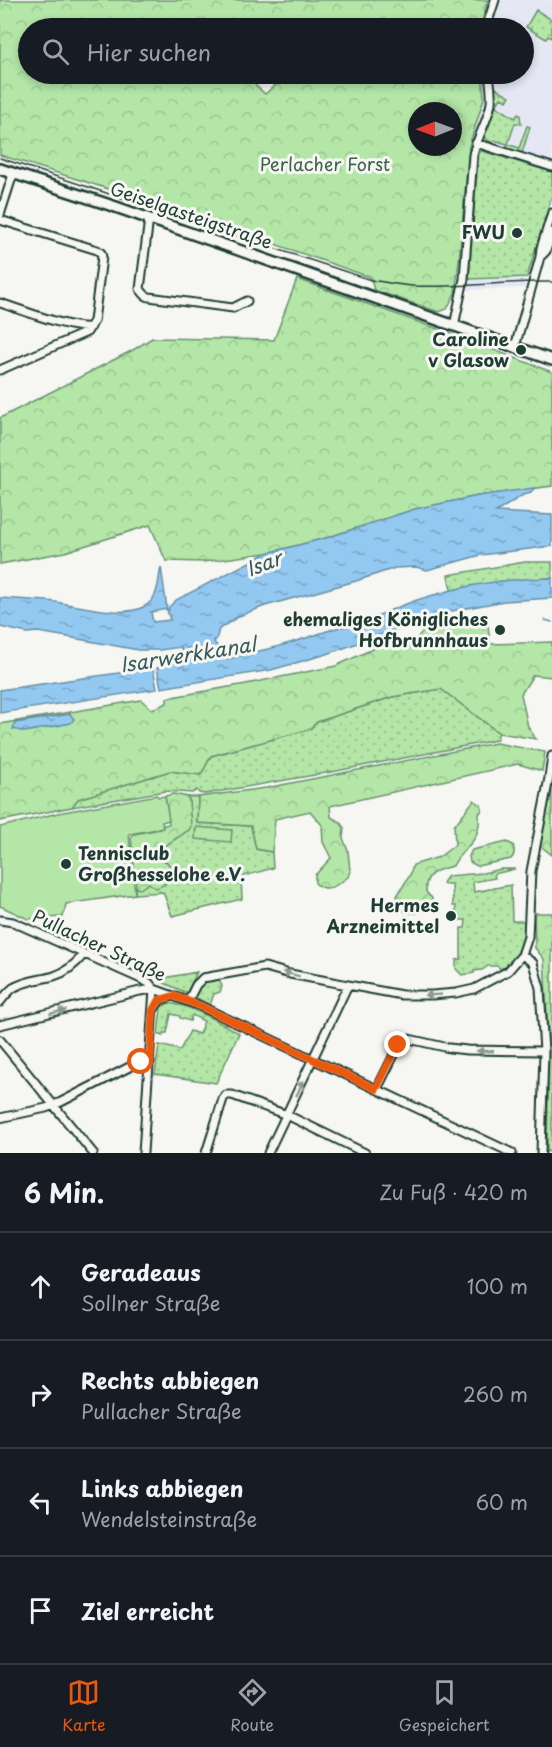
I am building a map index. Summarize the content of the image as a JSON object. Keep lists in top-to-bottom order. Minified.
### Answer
{"streets":{"main road":["Geiselgasteigstraße"],"street":["Pullacher Straße"]},"water":["Isar","Isarwerkkanal"],"parks":["Perlacher Forst"],"places":["FWU","Caroline v Glasow","ehemaliges Königliches Hofbrunnhaus","Tennisclub Großhesselohe e.V.","Hermes Arzneimittel"],"north":"left","page":{"search":"Hier suchen","heading":["6 Min.","Zu Fuß · 420 m"],"list":[["Geradeaus","Sollner Straße","100 m"],["Rechts abbiegen","Pullacher Straße","260 m"],["Links abbiegen","Wendelsteinstraße","60 m"],"Ziel erreicht"],"nav":["Karte","Route","Gespeichert"]}}
